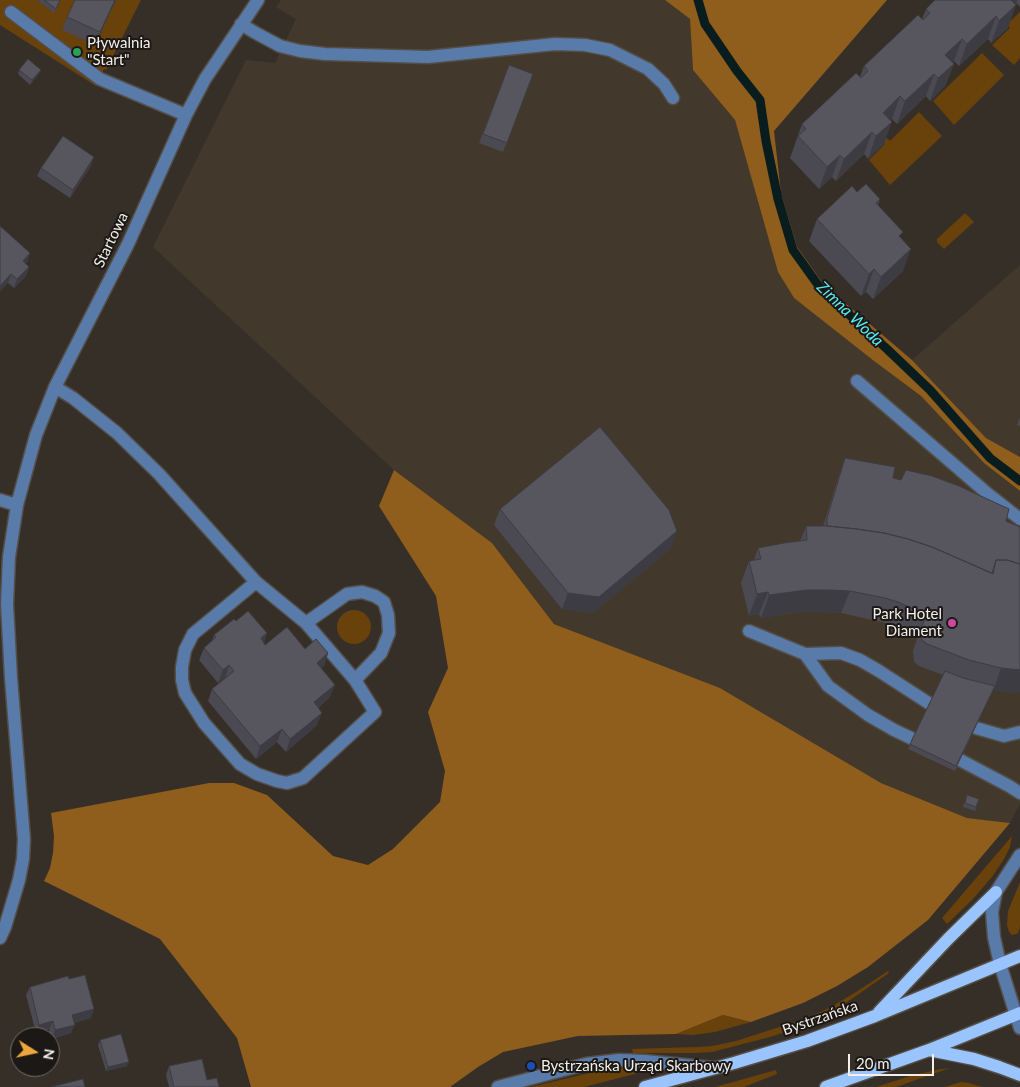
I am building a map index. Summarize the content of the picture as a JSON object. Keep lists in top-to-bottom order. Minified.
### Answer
{"streets":{"main road":["Bystrzańska"],"street":["Startowa"]},"water":["Zimna Woda"],"places":["Pływalnia \"Start\"","Park Hotel Diament","Bystrzańska Urząd Skarbowy"],"scale_bar":"20 m","north":"right"}
